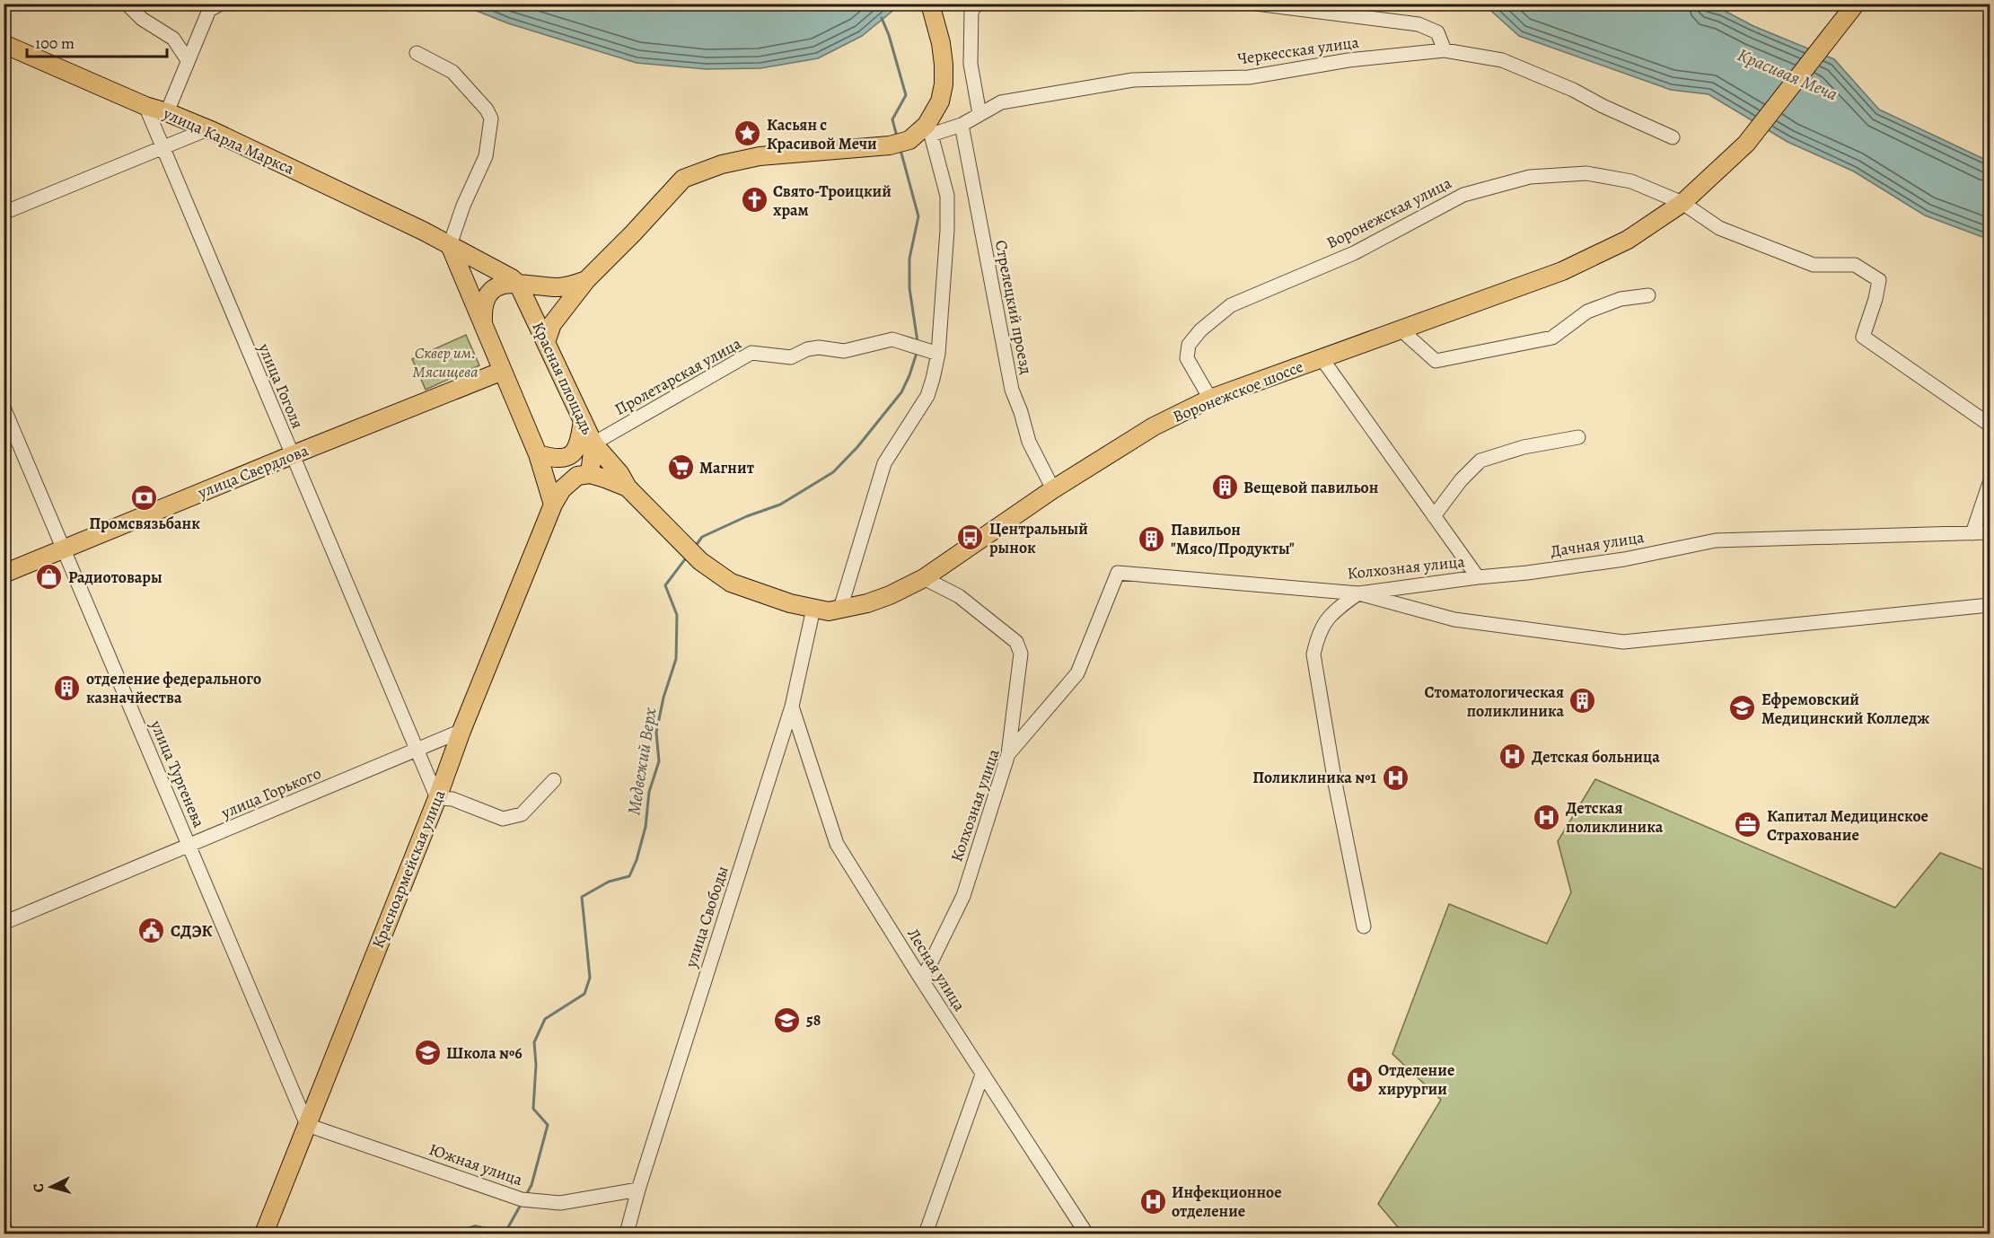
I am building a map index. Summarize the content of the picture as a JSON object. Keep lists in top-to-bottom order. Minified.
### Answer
{"streets":{"main road":["улица Карла Маркса","Красная площадь","Воронежское шоссе","улица Свердлова","Красноармейская улица"],"street":["Черкесская улица","Воронежская улица","Стрелецкий проезд","Пролетарская улица","улица Гоголя","Дачная улица","Колхозная улица","улица Тургенева","улица Горького","улица Свободы","Лесная улица","Южная улица"]},"crossings":[["Черкесская улица","Стрелецкий проезд"],["улица Карла Маркса","Красная площадь"],["улица Карла Маркса","улица Гоголя"],["Воронежская улица","Воронежское шоссе"],["Стрелецкий проезд","Воронежское шоссе"],["Пролетарская улица","Красная площадь"],["улица Гоголя","улица Свердлова"],["улица Гоголя","улица Горького"],["улица Гоголя","Красноармейская улица"],["Воронежское шоссе","улица Свободы"],["улица Свердлова","улица Тургенева"],["Дачная улица","Колхозная улица"],["Колхозная улица","Лесная улица"],["улица Тургенева","улица Горького"],["улица Тургенева","Красноармейская улица"],["улица Тургенева","Южная улица"],["улица Горького","Красноармейская улица"],["Красноармейская улица","Южная улица"],["улица Свободы","Лесная улица"],["улица Свободы","Южная улица"]],"water":["Красивая Меча","Медвежий Верх"],"parks":["Сквер им. Мясищева"],"places":{"place":["Касьян с Красивой Мечи"],"church":["Свято-Троицкий храм"],"supermarket":["Магнит"],"building":["Вещевой павильон","Павильон \"Мясо/Продукты\"","отделение федерального казначйества","Стоматологическая поликлиника"],"bank":["Промсвязьбанк"],"bus stop":["Центральный рынок"],"shop":["Радиотовары"],"school or university":["Ефремовский Медицинский Колледж","58","Школа №6"],"hospital":["Детская больница","Поликлиника №1","Детская поликлиника","Отделение хирургии","Инфекционное отделение"],"office":["Капитал Медицинское Страхование"],"public building":["СДЭК"]},"scale_bar":"100 m","north":"left"}
